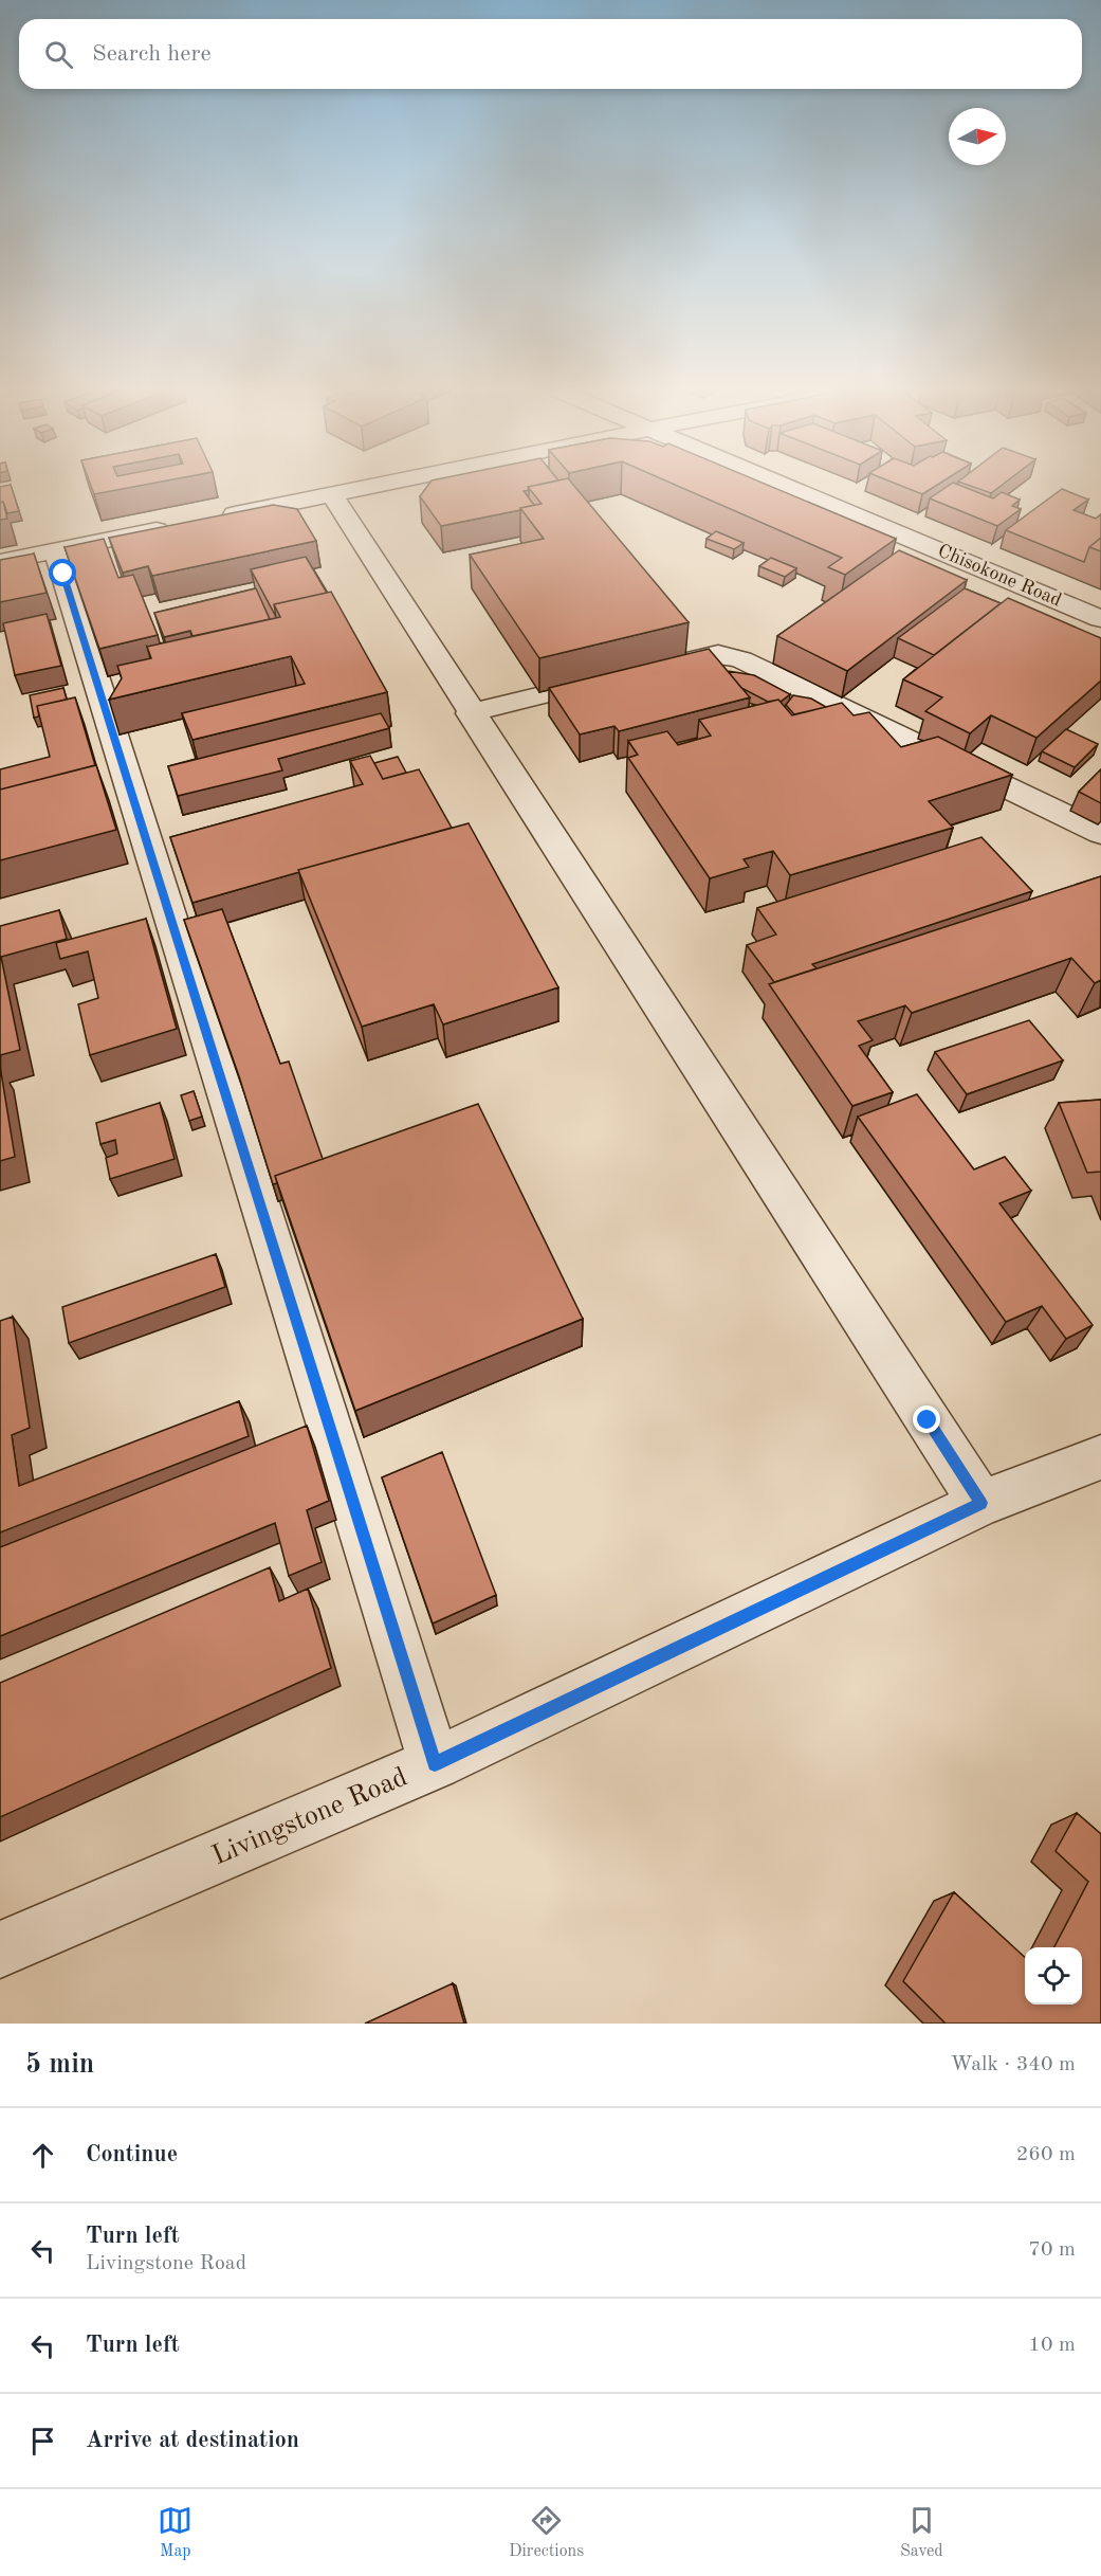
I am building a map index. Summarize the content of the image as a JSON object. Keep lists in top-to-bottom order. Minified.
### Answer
{"streets":{"street":["Chisokone Road","Livingstone Road"]},"north":"right","page":{"search":"Search here","heading":["5 min","Walk · 340 m"],"list":[["Continue","260 m"],["Turn left","Livingstone Road","70 m"],["Turn left","10 m"],"Arrive at destination"],"nav":["Map","Directions","Saved"]}}
